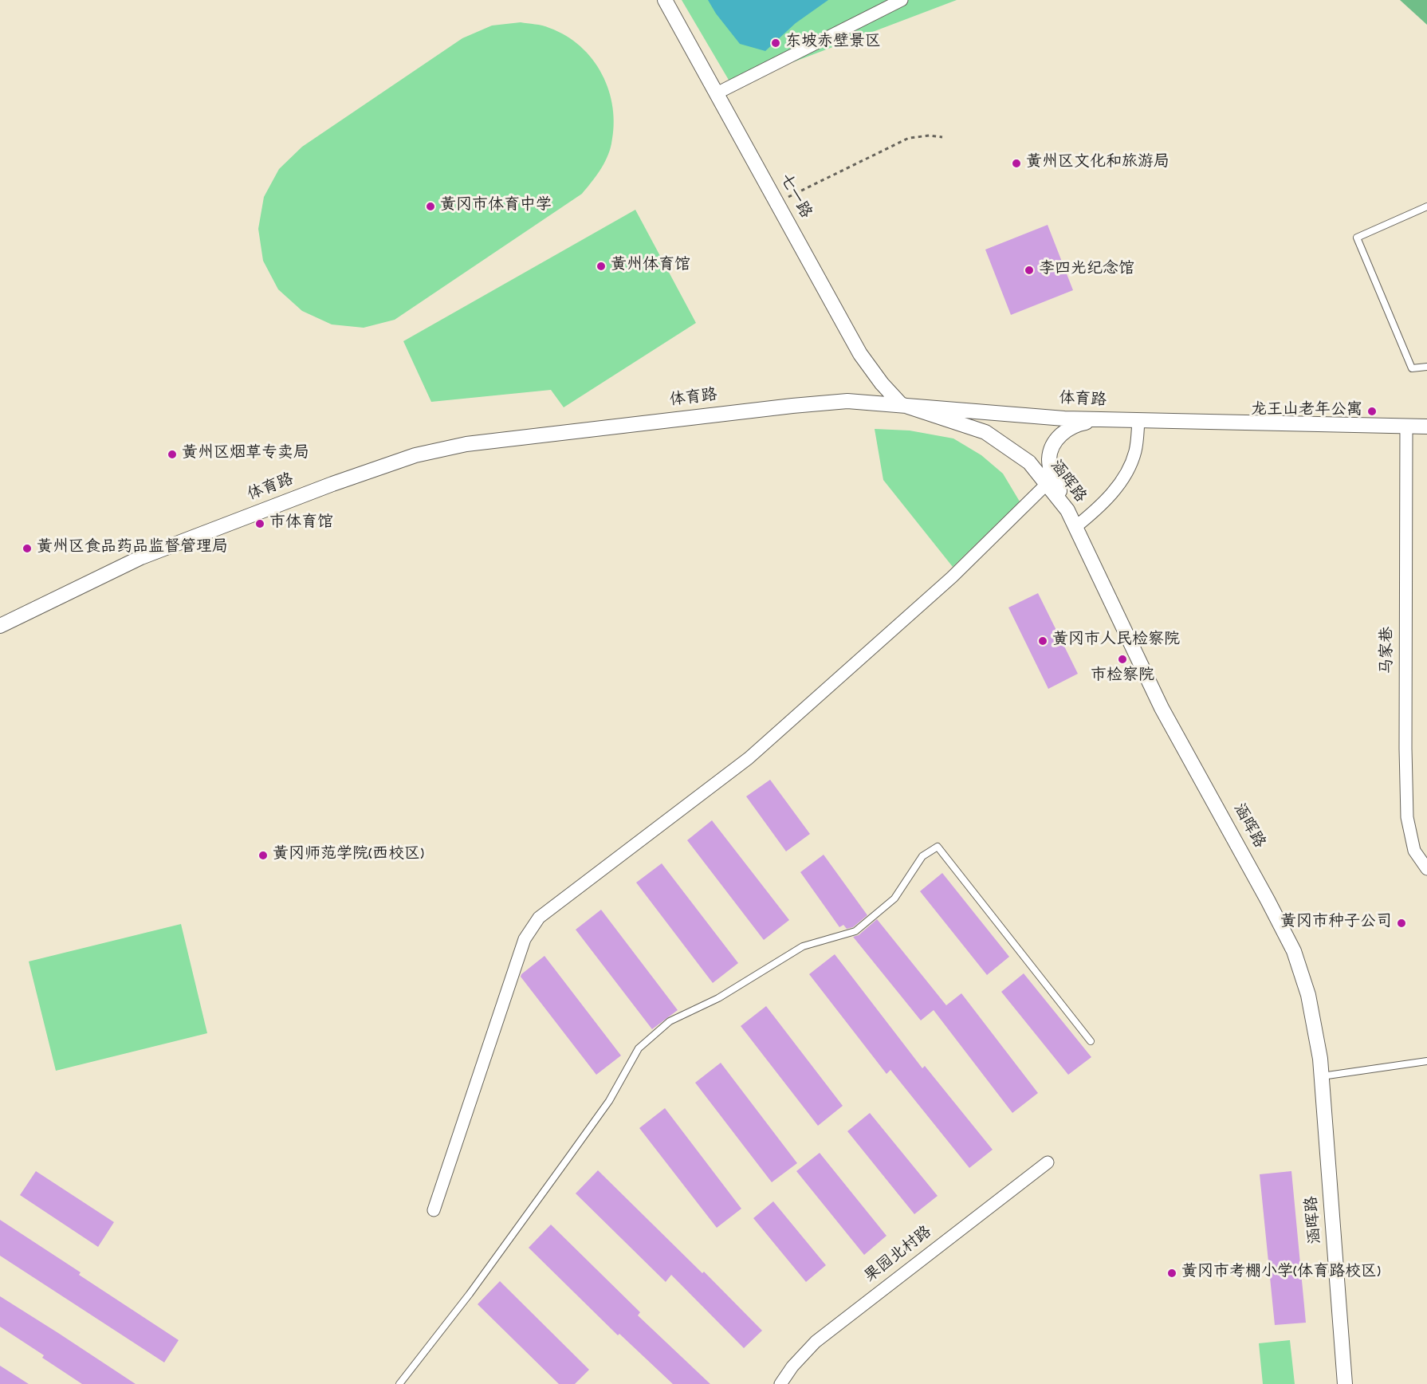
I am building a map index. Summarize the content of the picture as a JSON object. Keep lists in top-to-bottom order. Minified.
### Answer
{"streets":{"street":["七一路","体育路","涵晖路","马家巷","果园北村路"]},"crossings":[["七一路","体育路"],["七一路","涵晖路"],["体育路","涵晖路"],["体育路","马家巷"]],"places":["东坡赤壁景区","黄州区文化和旅游局","黄冈市体育中学","黄州体育馆","李四光纪念馆","龙王山老年公寓","黄州区烟草专卖局","市体育馆","黄州区食品药品监督管理局","黄冈市人民检察院","市检察院","黄冈师范学院(西校区)","黄冈市种子公司","黄冈市考棚小学(体育路校区)"]}
